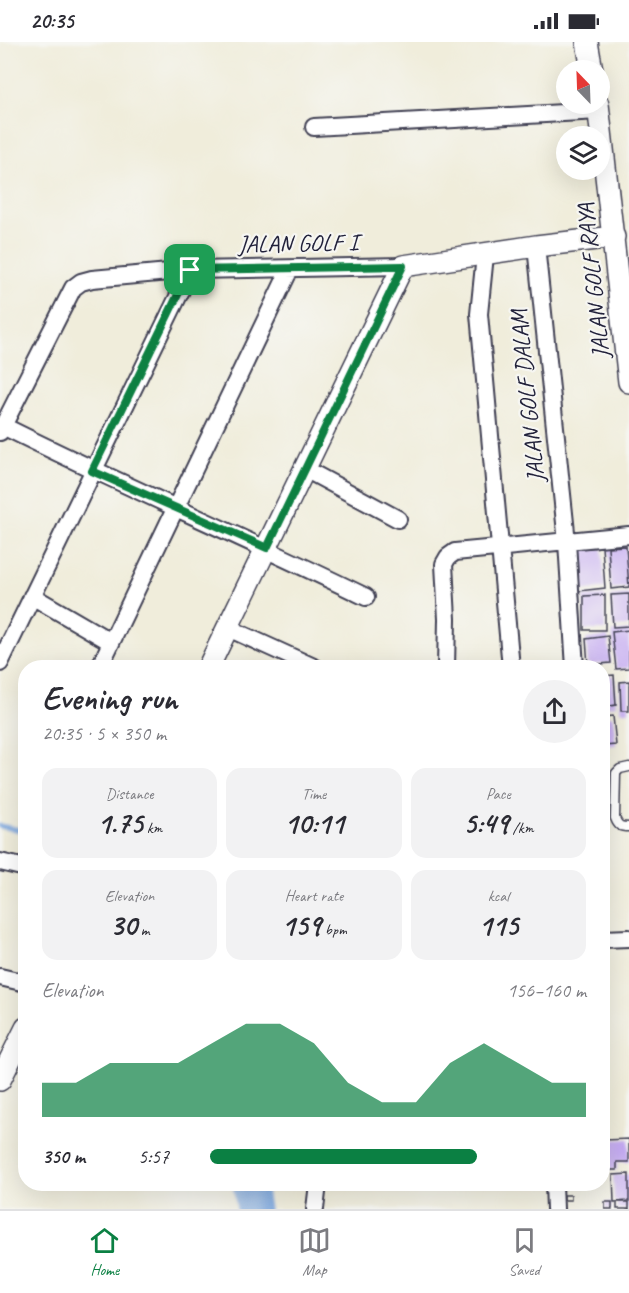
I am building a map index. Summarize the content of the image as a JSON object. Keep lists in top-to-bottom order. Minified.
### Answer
{"streets":{"street":["JALAN GOLF I","JALAN GOLF RAYA","JALAN GOLF DALAM"]},"crossings":[["JALAN GOLF I","JALAN GOLF RAYA"],["JALAN GOLF I","JALAN GOLF DALAM"]],"north":"top left","page":{"status":"20:35","heading":["Evening run","20:35 · 5 × 350 m"],"stats":[["Distance","1.75 km"],["Time","10:11"],["Pace","5:49 /km"],["Elevation","30 m"],["Heart rate","159 bpm"],["kcal","115"]],"chart":["Elevation","156–160 m"],"list":[{"name":"350 m","note":"5:57"}],"tabs":["Home","Map","Saved"]}}
